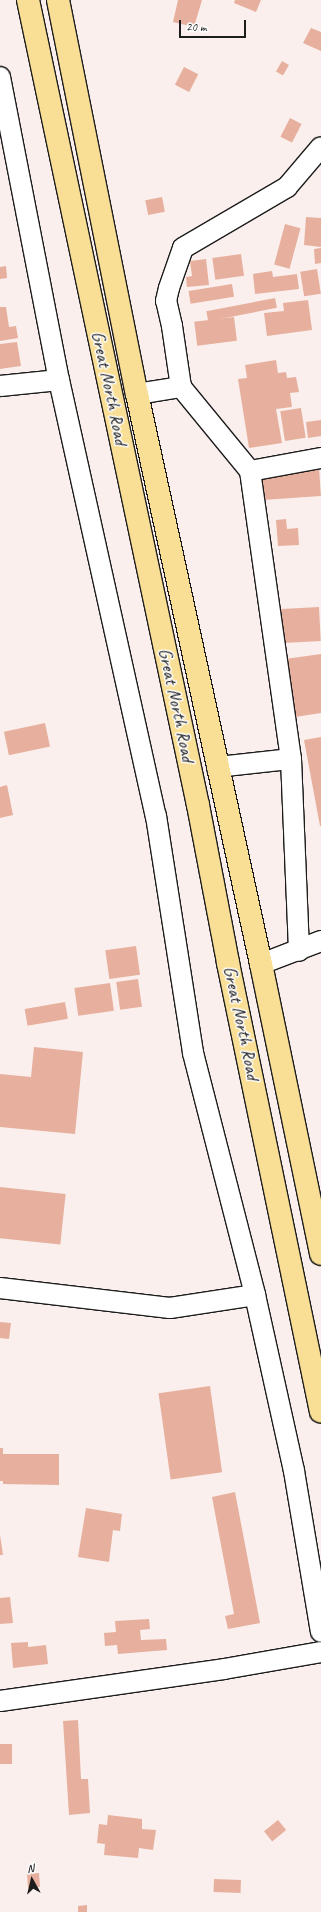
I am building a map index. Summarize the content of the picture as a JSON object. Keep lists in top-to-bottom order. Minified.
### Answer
{"streets":{"main road":["Great North Road"]},"scale_bar":"20 m","north":"top"}
